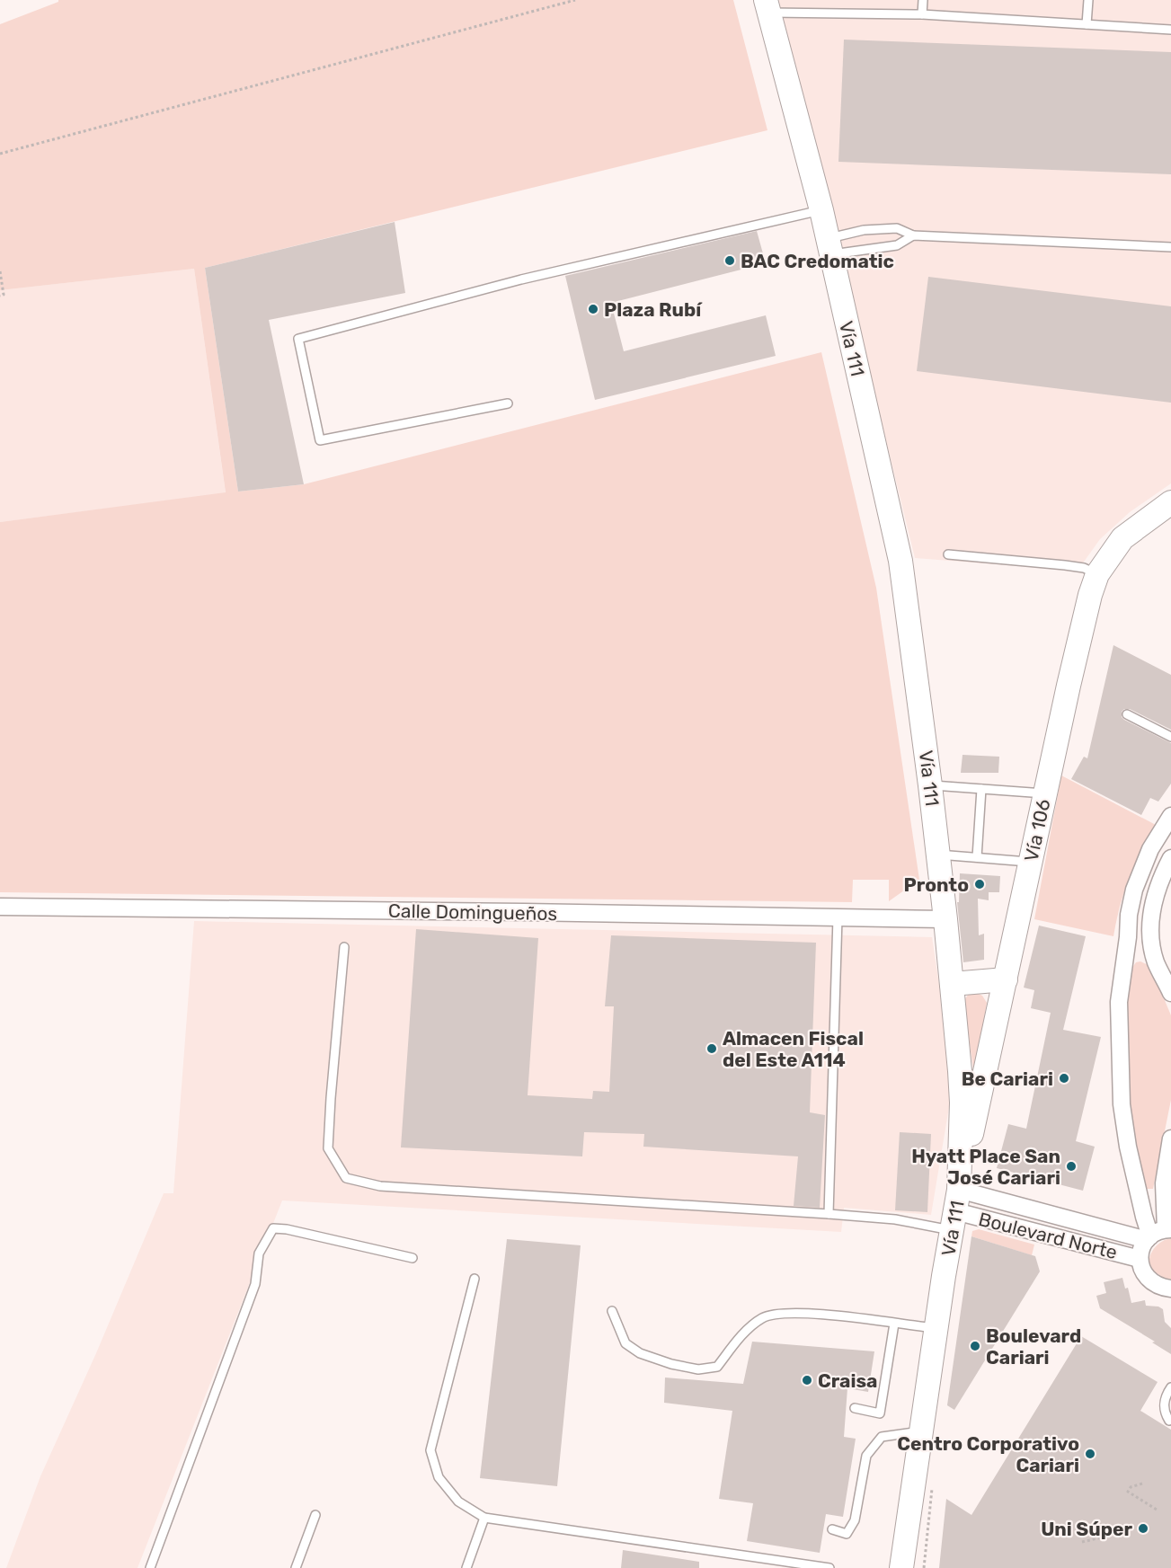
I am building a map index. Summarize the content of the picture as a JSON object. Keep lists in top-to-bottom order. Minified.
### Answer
{"streets":{"main road":["Vía 111","Vía 106"],"street":["Calle Domingueños","Boulevard Norte"]},"crossings":[["Vía 111","Vía 106"],["Vía 111","Calle Domingueños"],["Vía 111","Boulevard Norte"],["Vía 106","Boulevard Norte"]],"places":["BAC Credomatic","Plaza Rubí","Pronto","Almacen Fiscal del Este A114","Be Cariari","Hyatt Place San José Cariari","Boulevard Cariari","Craisa","Centro Corporativo Cariari","Uni Súper"]}
